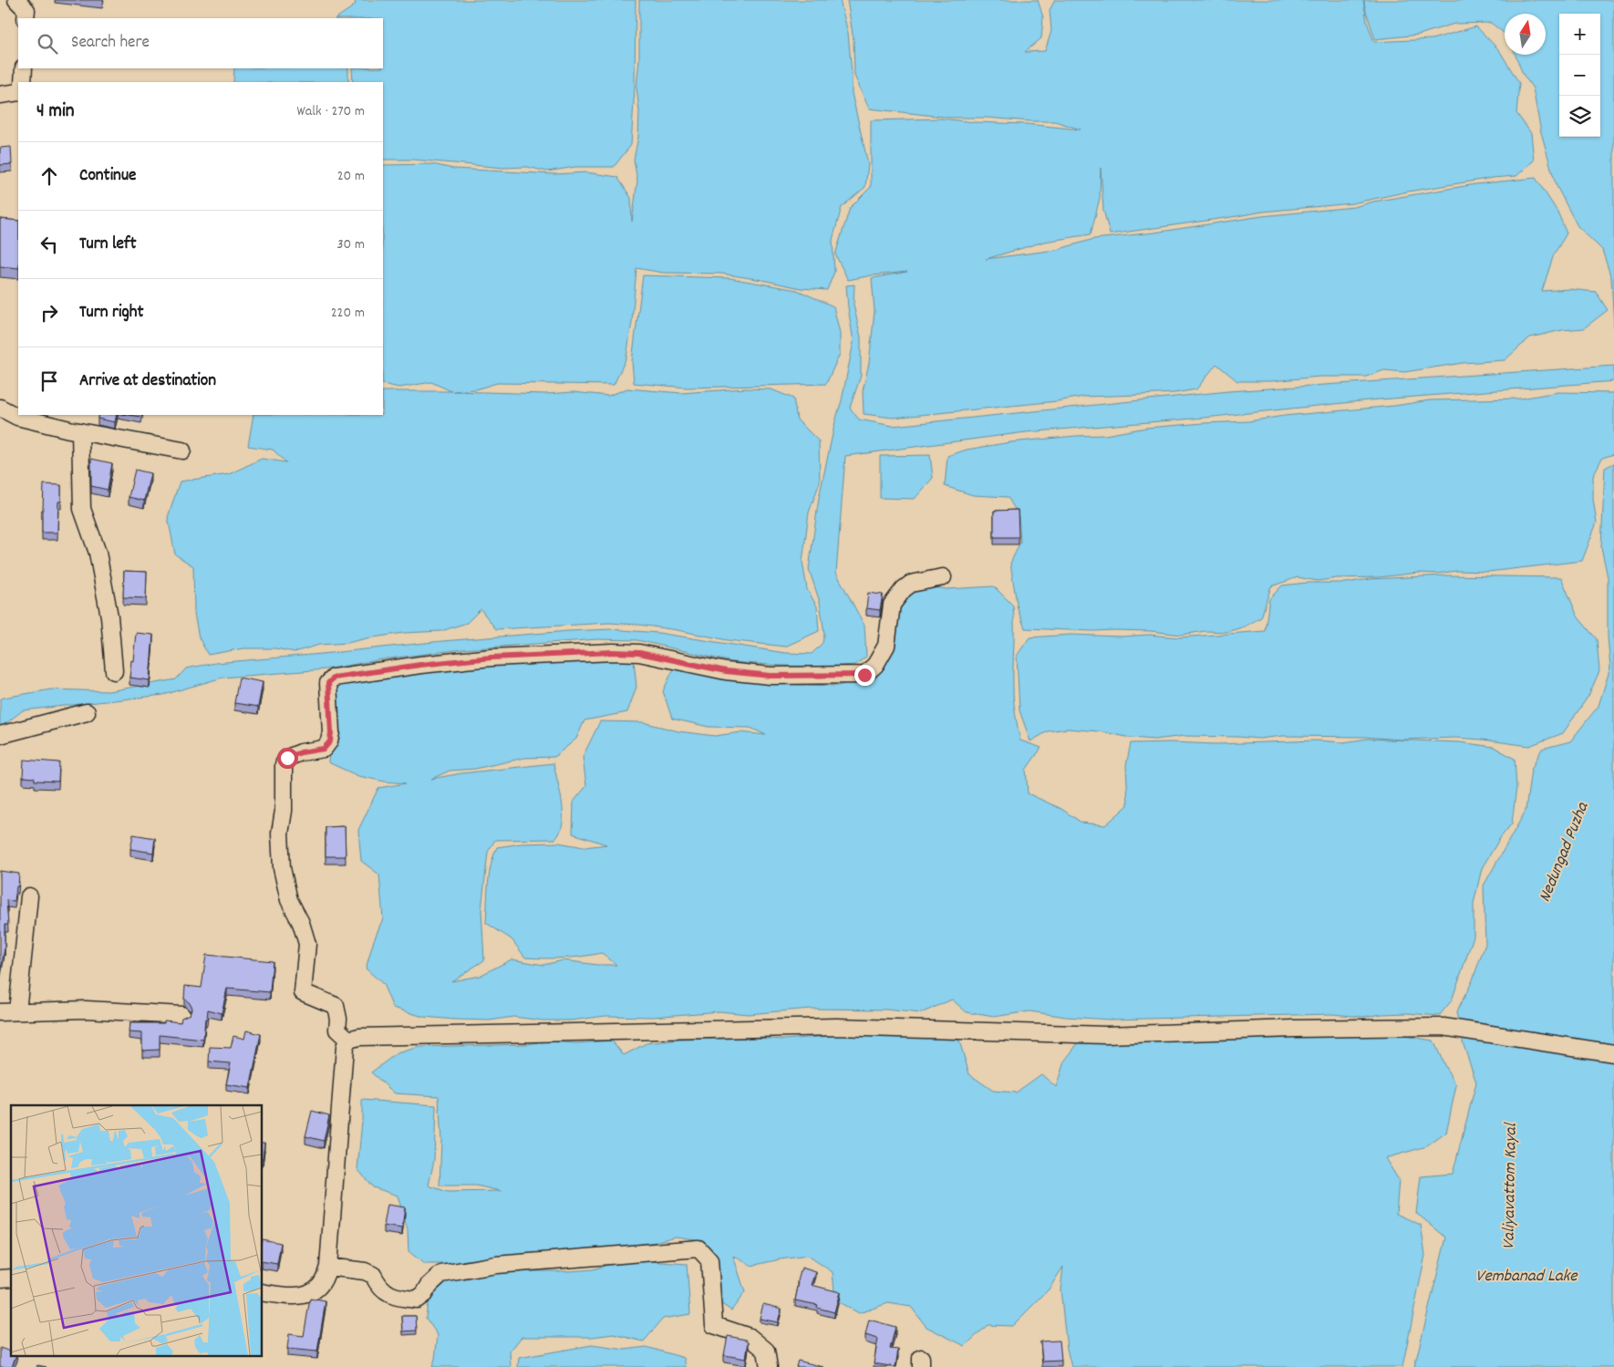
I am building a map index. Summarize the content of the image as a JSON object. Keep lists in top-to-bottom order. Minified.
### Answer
{"water":["Nedungad Puzha","Valiyavattom Kayal","Vembanad Lake"],"north":"top","page":{"map_buttons":["+","−"],"search":"Search here","heading":["4 min","Walk · 270 m"],"list":[["Continue","20 m"],["Turn left","30 m"],["Turn right","220 m"],"Arrive at destination"]}}
